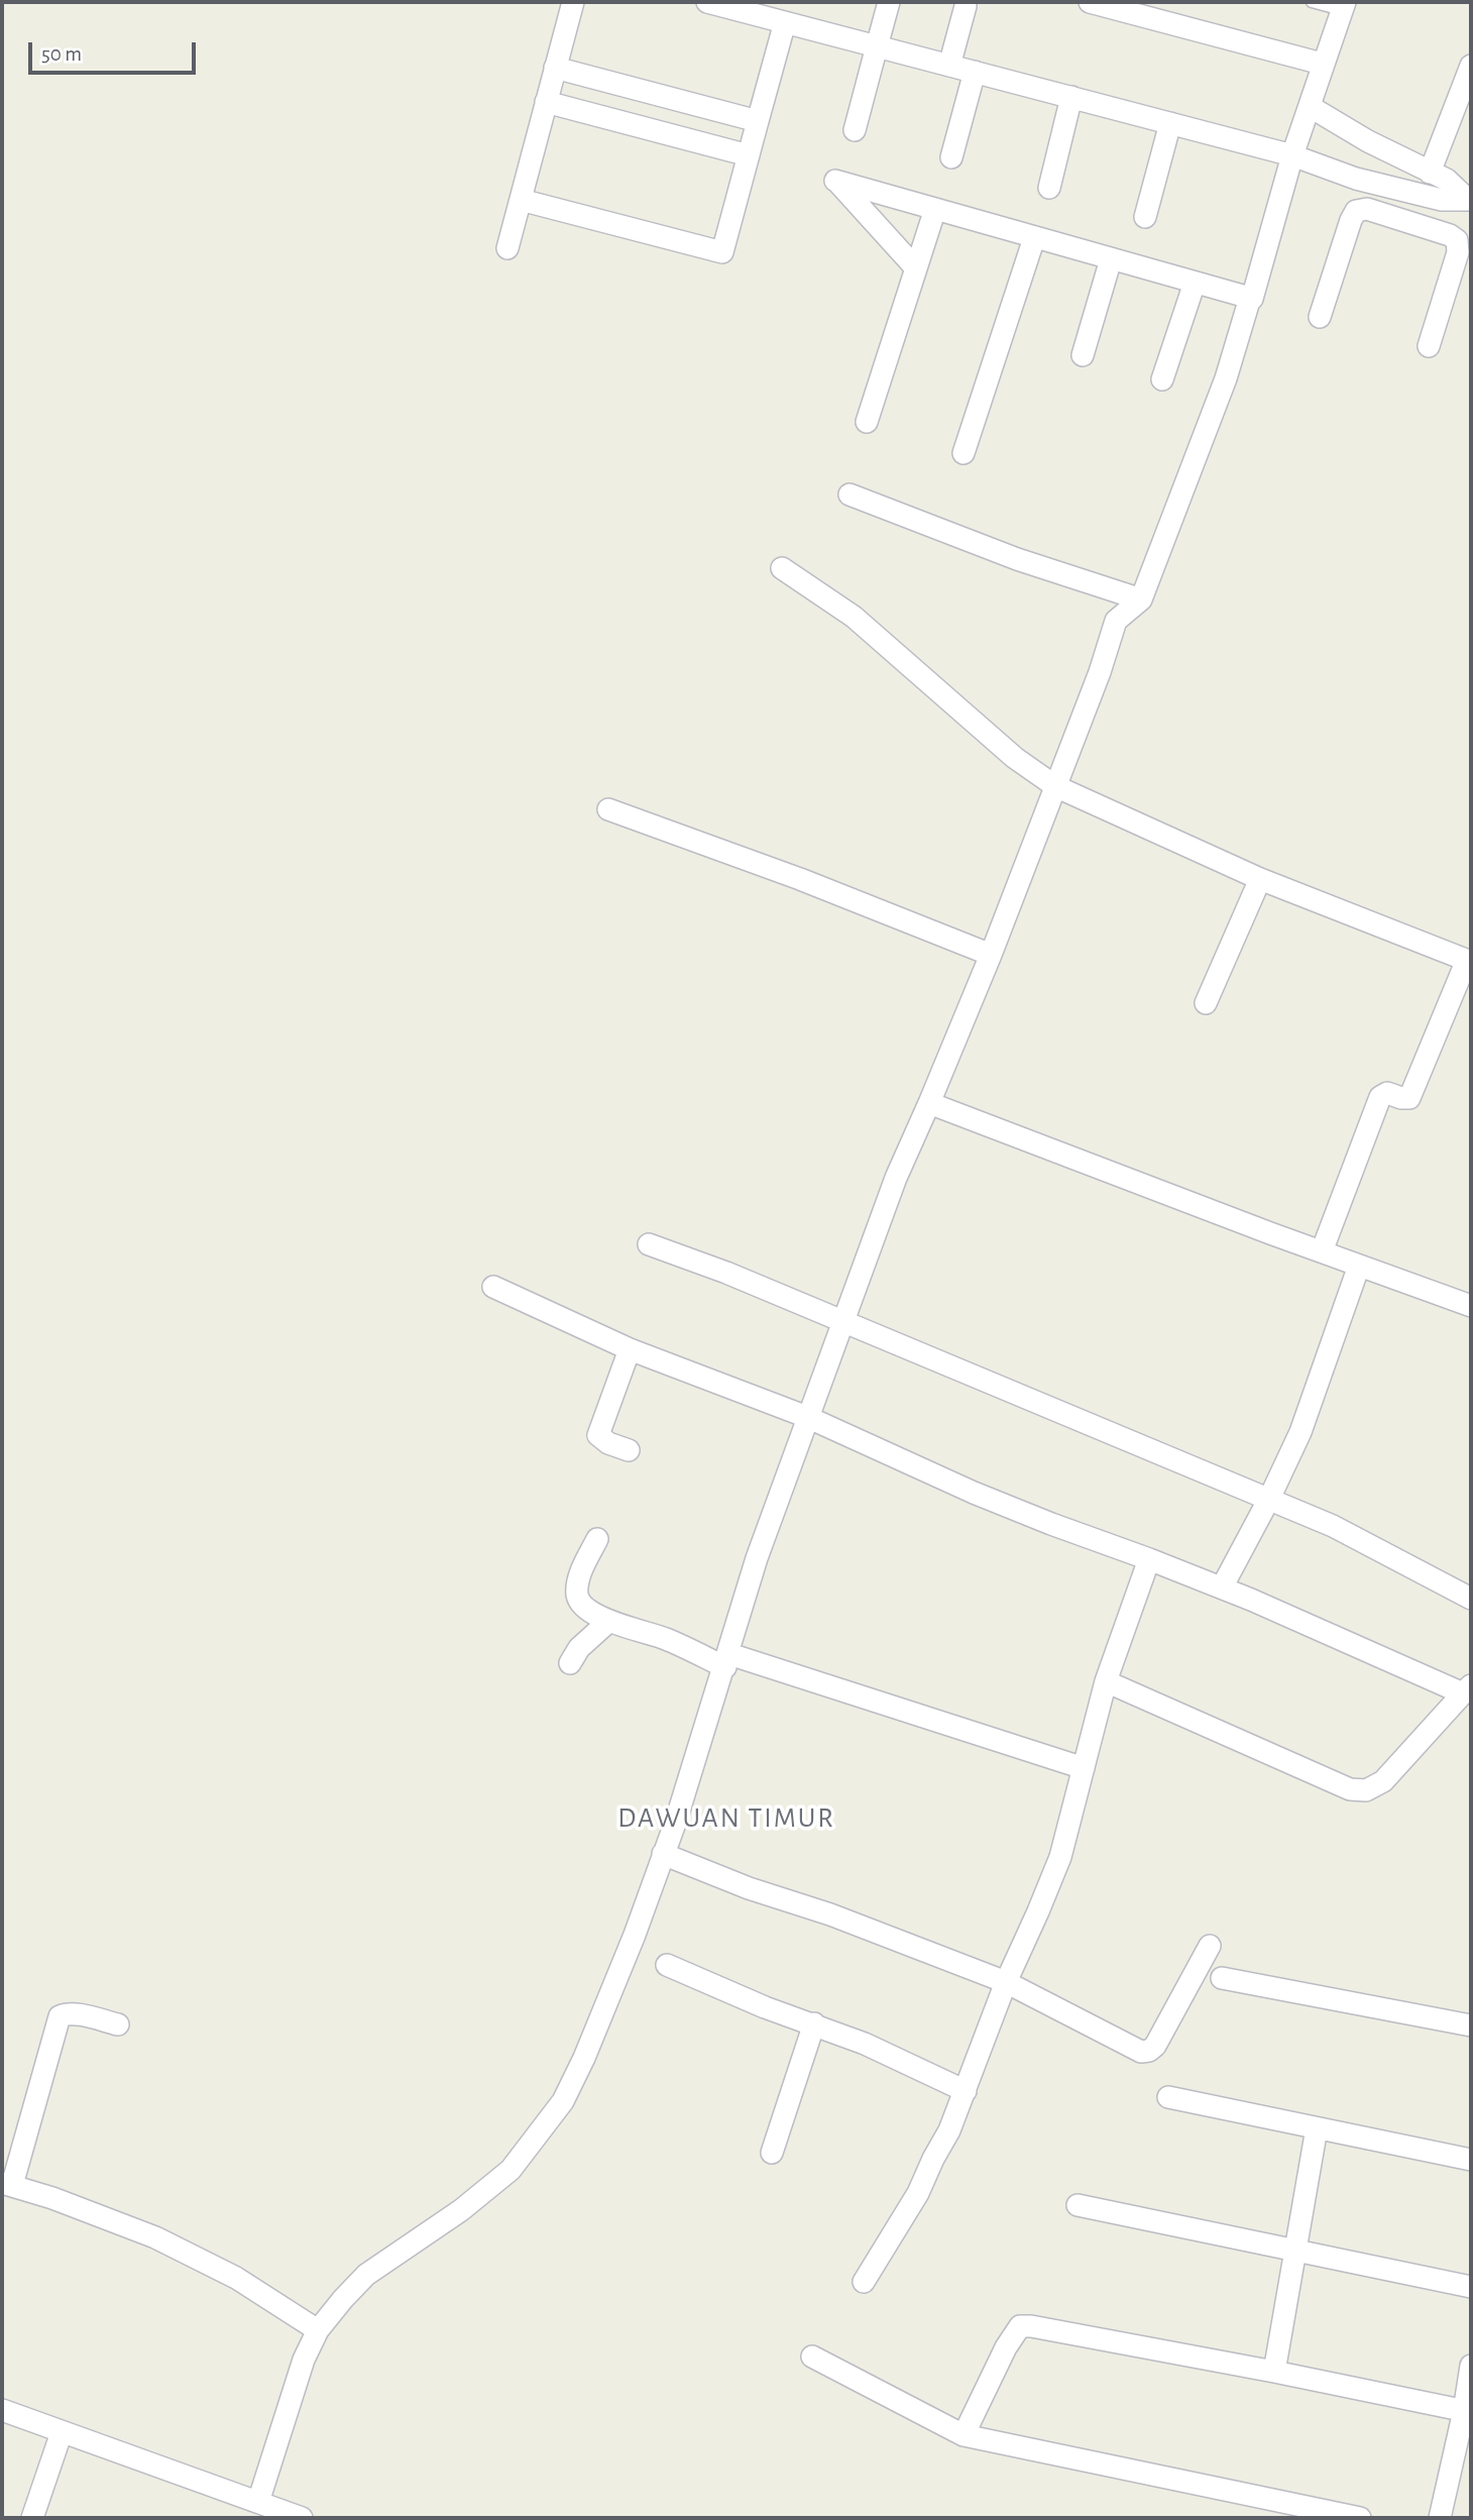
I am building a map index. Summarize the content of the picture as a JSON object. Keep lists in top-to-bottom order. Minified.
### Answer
{"districts":["DAWUAN TIMUR"],"scale_bar":"50 m"}
